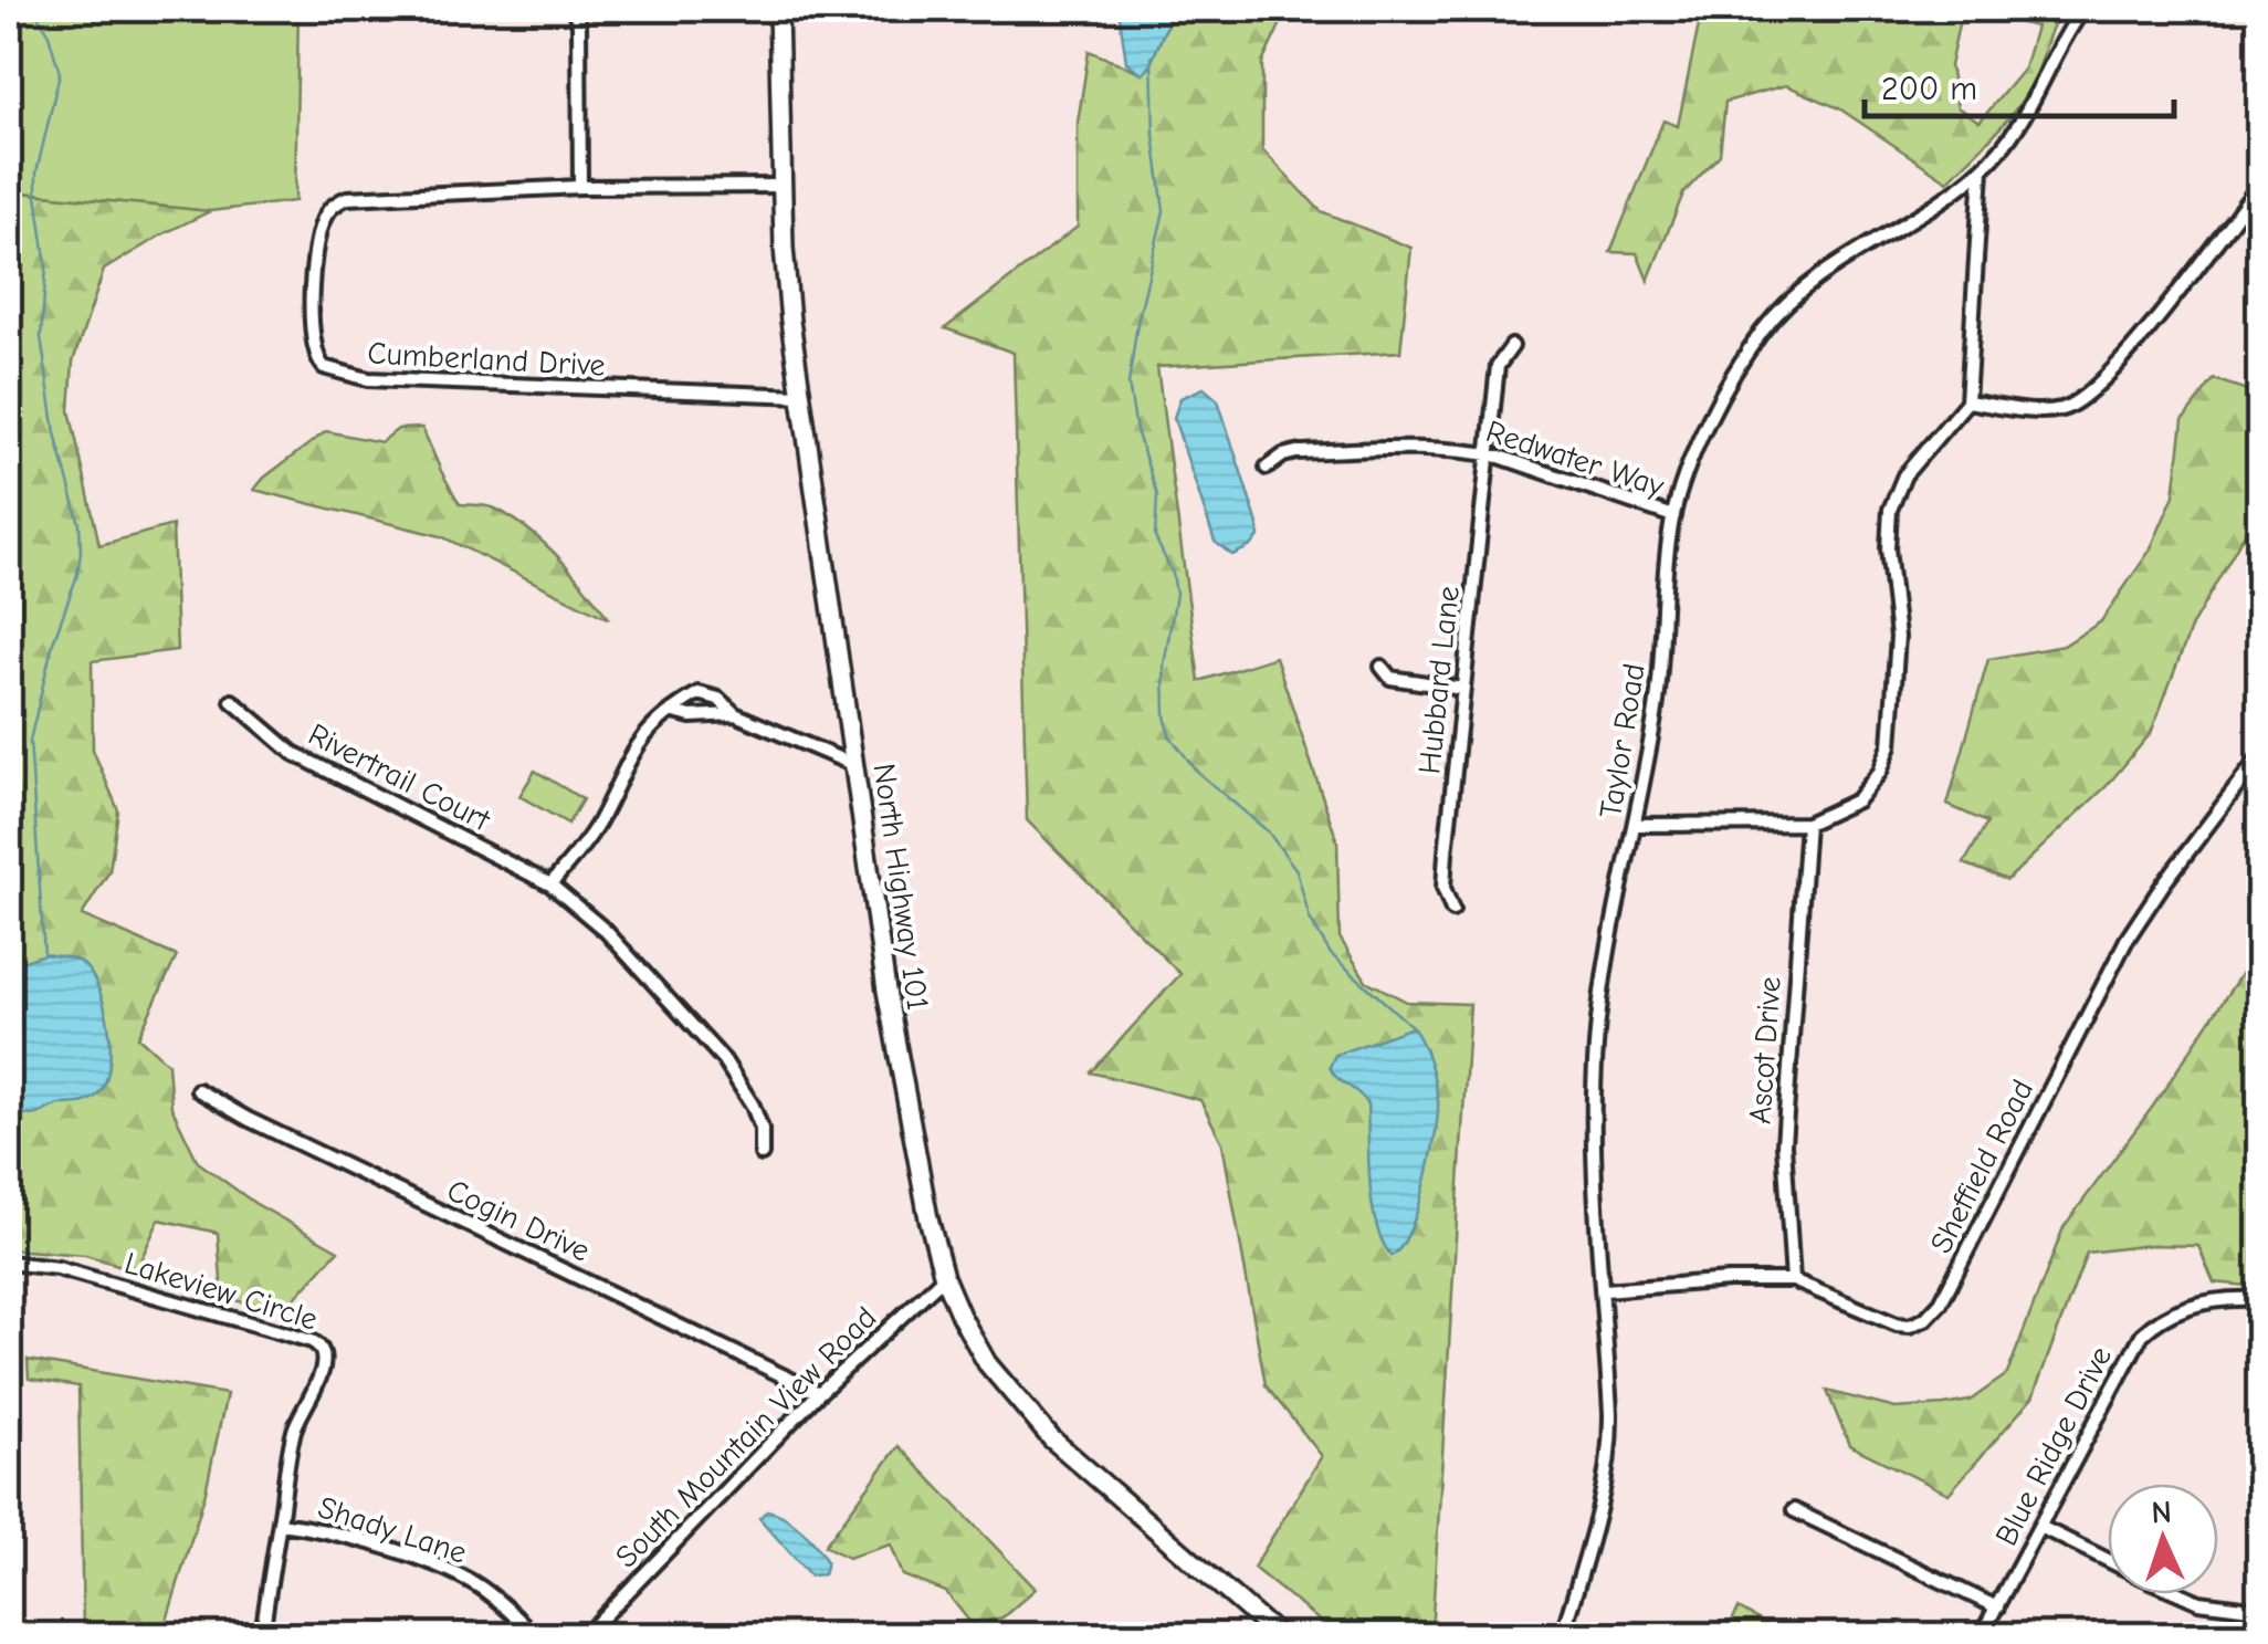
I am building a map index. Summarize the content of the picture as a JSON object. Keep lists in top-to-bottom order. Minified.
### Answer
{"streets":{"main road":["North Highway 101"],"street":["Cumberland Drive","Redwater Way","Hubbard Lane","Taylor Road","Rivertrail Court","Ascot Drive","Sheffield Road","Cogin Drive","Lakeview Circle","South Mountain View Road","Blue Ridge Drive","Shady Lane"]},"crossings":[["Cumberland Drive","North Highway 101"],["Redwater Way","Hubbard Lane"],["Redwater Way","Taylor Road"],["Taylor Road","Sheffield Road"],["North Highway 101","South Mountain View Road"],["Ascot Drive","Sheffield Road"],["Cogin Drive","South Mountain View Road"],["Lakeview Circle","Shady Lane"]],"scale_bar":"200 m","north":"top"}
